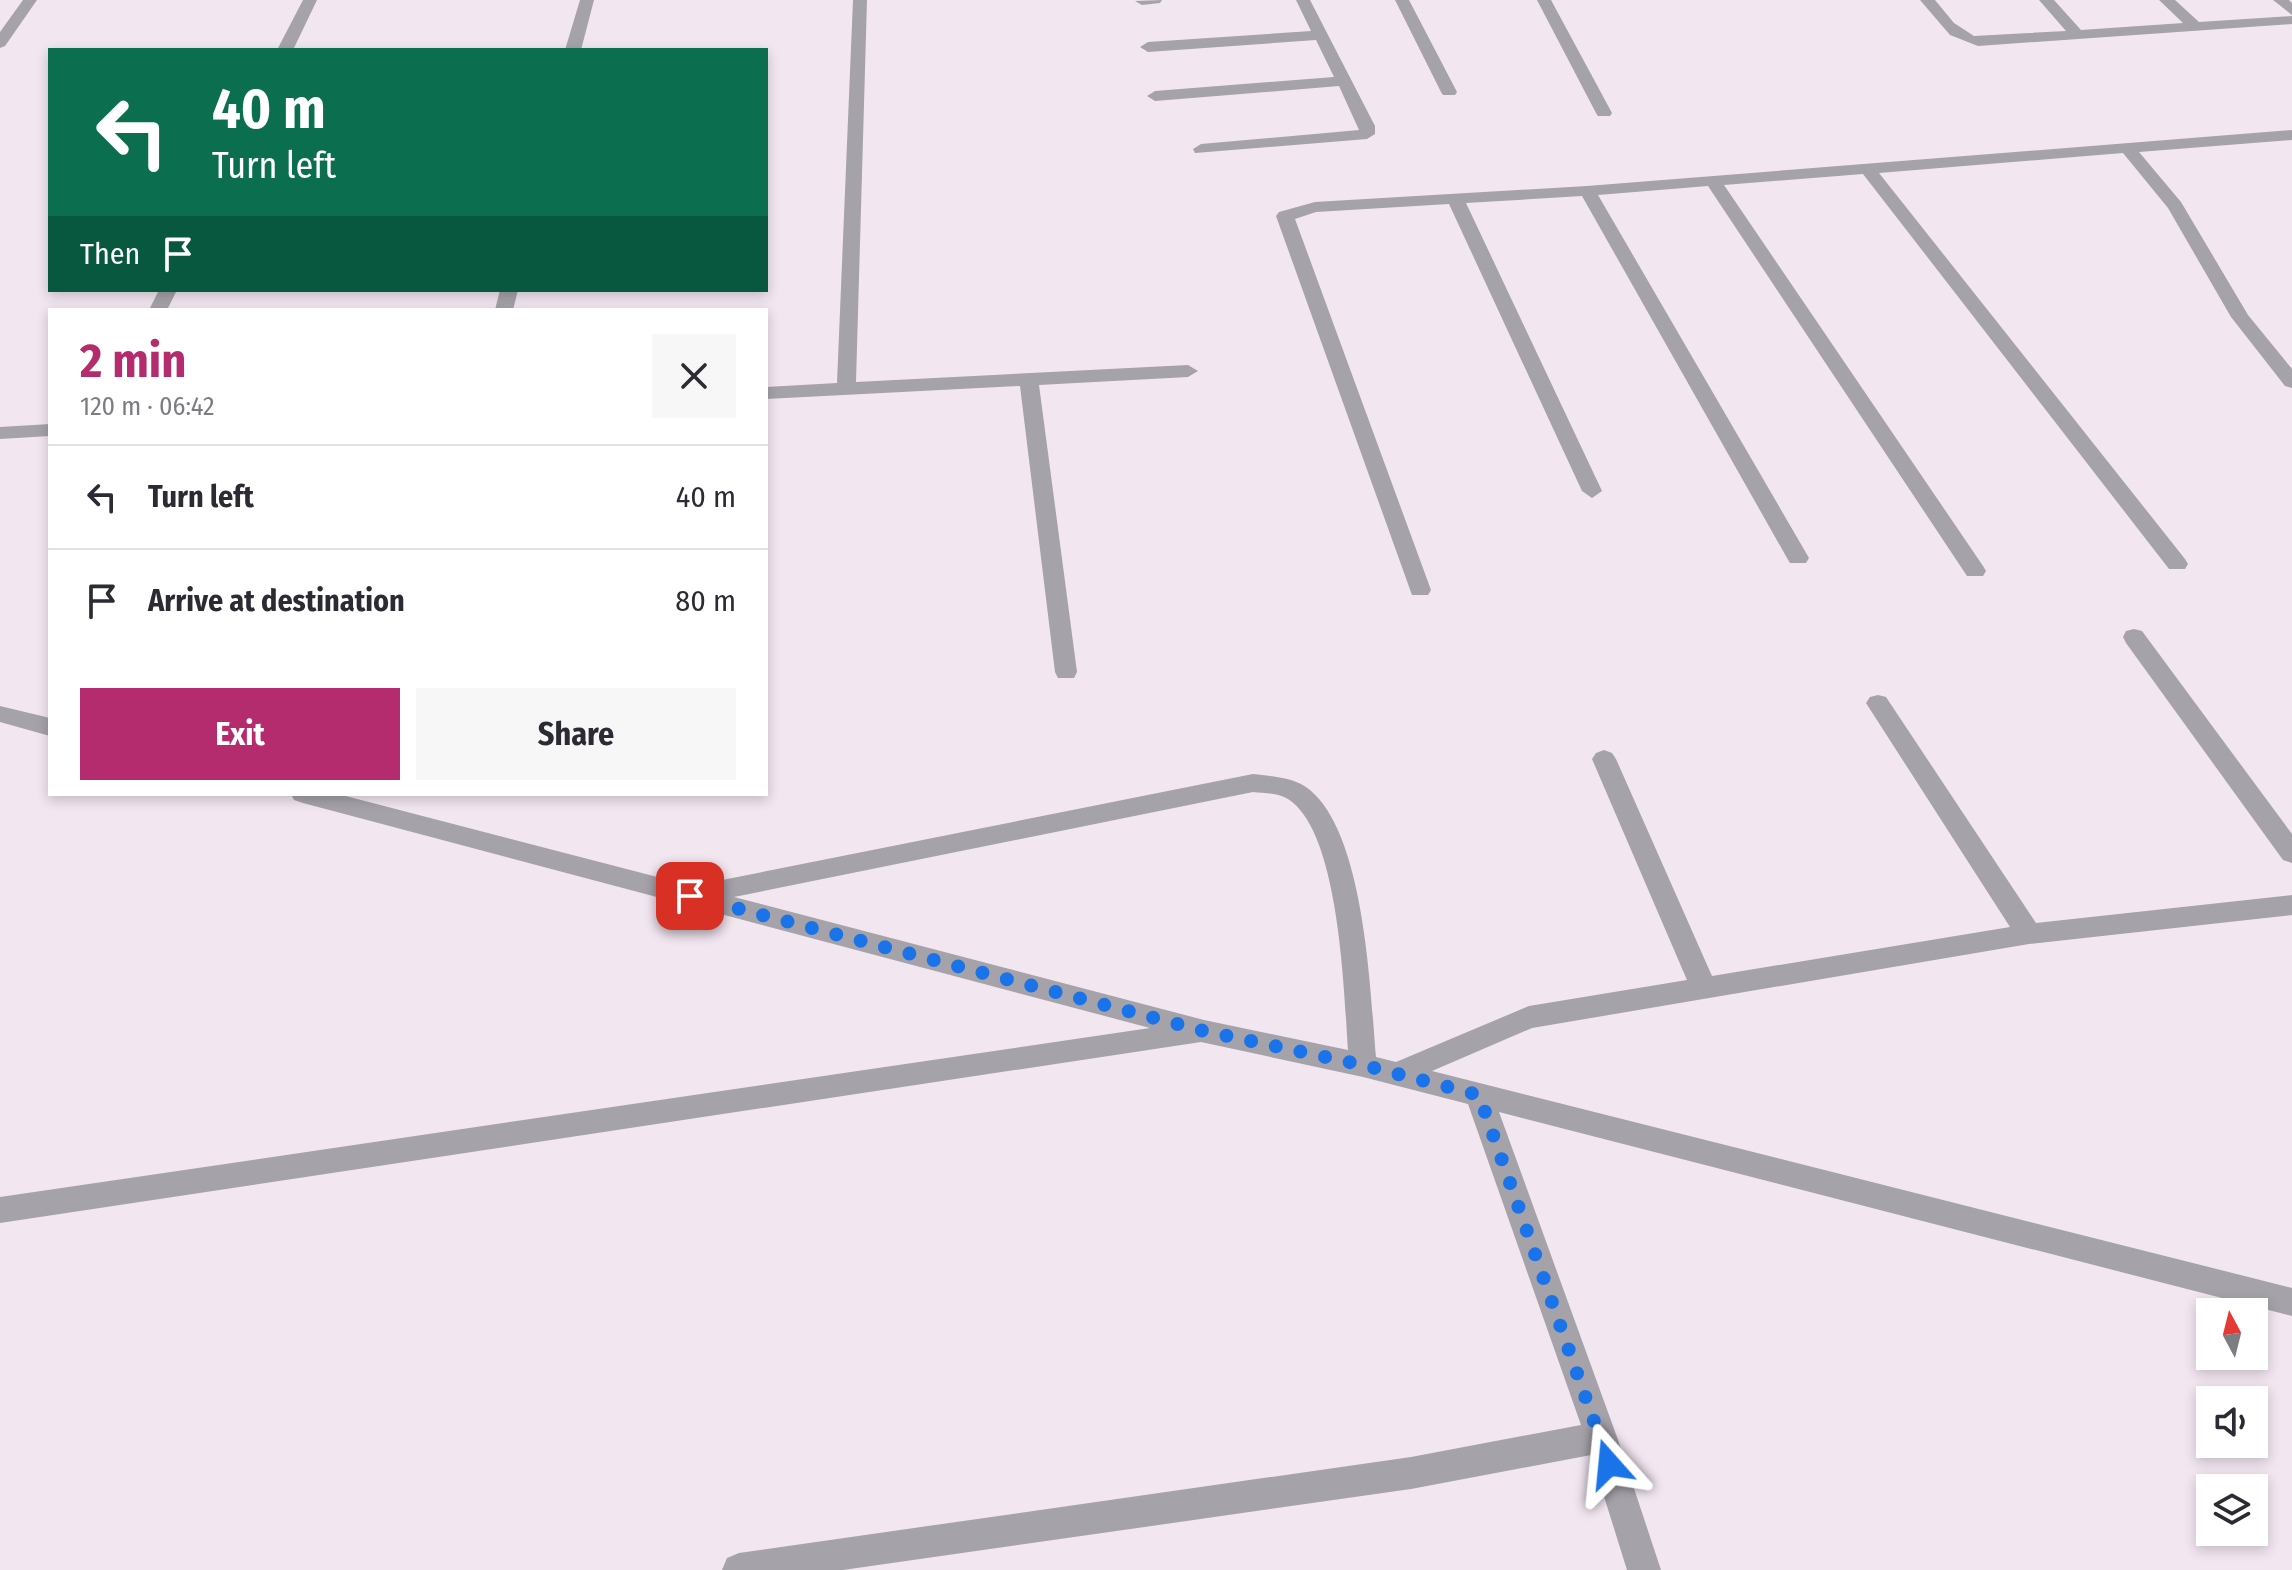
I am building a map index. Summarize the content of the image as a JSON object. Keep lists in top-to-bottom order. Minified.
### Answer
{"north":"top","page":{"turn":["40 m","Turn left"],"then":"Then","heading":["2 min","120 m · 06:42"],"list":[{"name":"Turn left","value":"40 m"},{"name":"Arrive at destination","value":"80 m"}],"buttons":["Exit","Share"]}}
